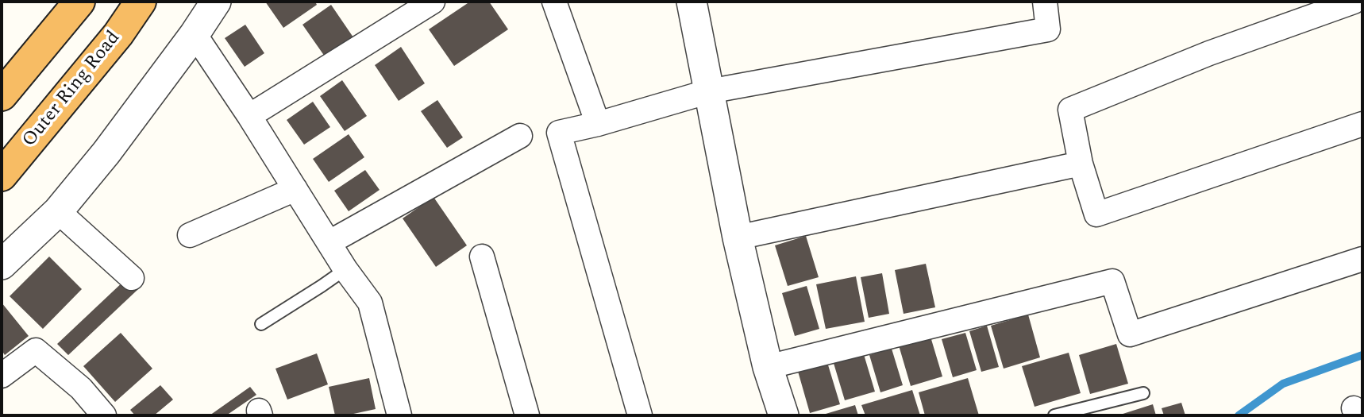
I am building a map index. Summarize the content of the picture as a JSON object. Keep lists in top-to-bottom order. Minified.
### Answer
{"streets":{"highway":["Outer Ring Road"]}}
